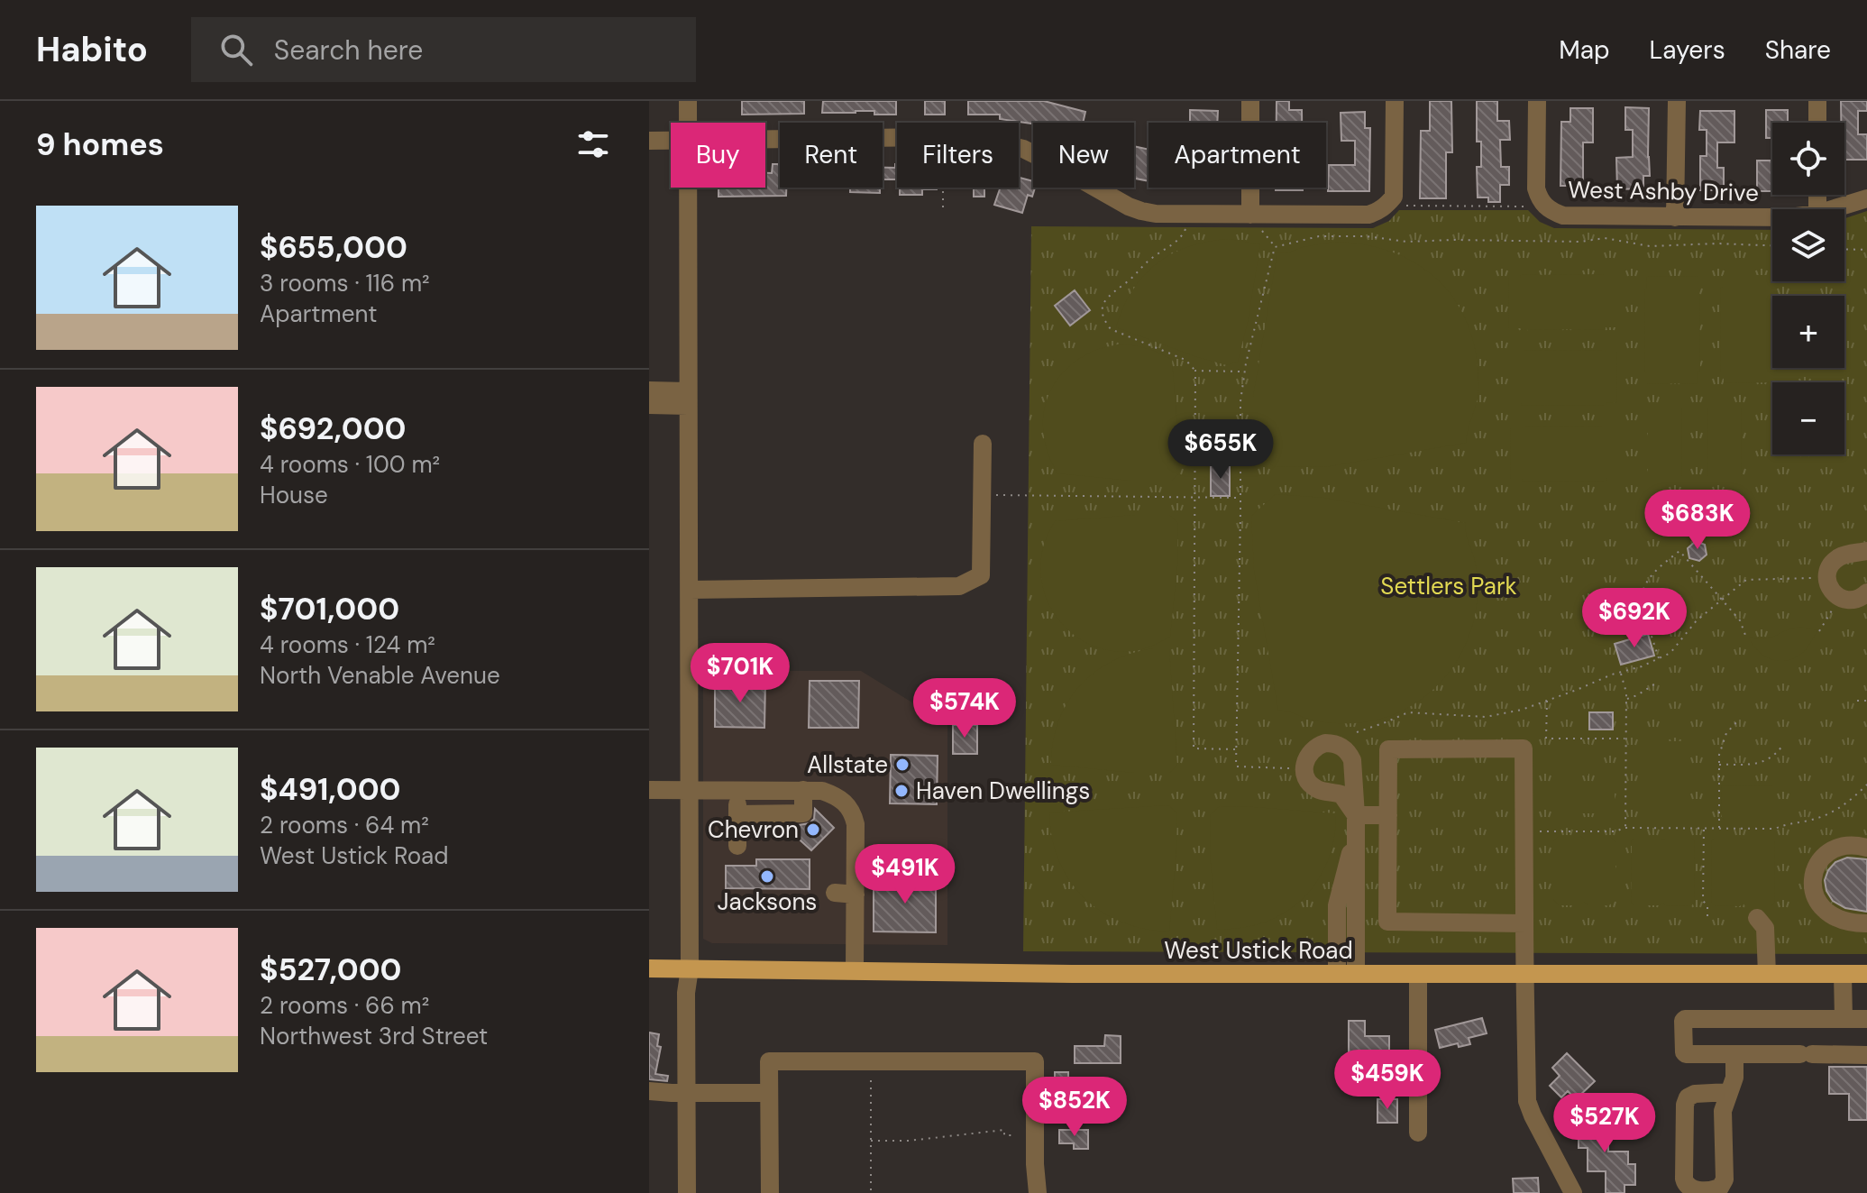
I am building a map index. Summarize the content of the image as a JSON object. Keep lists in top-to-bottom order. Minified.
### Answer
{"streets":{"main road":["West Ustick Road"],"street":["West Ashby Drive"]},"parks":["Settlers Park"],"places":["Allstate","Haven Dwellings","Chevron","Jacksons"],"page":{"header":"Habito","search":"Search here","nav":["Map","Layers","Share"],"heading":"9 homes","map_buttons":["+","−"],"chip":["Buy","Rent","Filters","New","Apartment"],"list":[{"name":"$655,000","note":"3 rooms · 116 m² · Apartment"},{"name":"$692,000","note":"4 rooms · 100 m² · House"},{"name":"$701,000","note":"4 rooms · 124 m² · North Venable Avenue"},{"name":"$491,000","note":"2 rooms · 64 m² · West Ustick Road"},{"name":"$527,000","note":"2 rooms · 66 m² · Northwest 3rd Street"}],"price":["$655K","$683K","$692K","$701K","$574K","$491K","$459K","$852K","$527K"]}}
